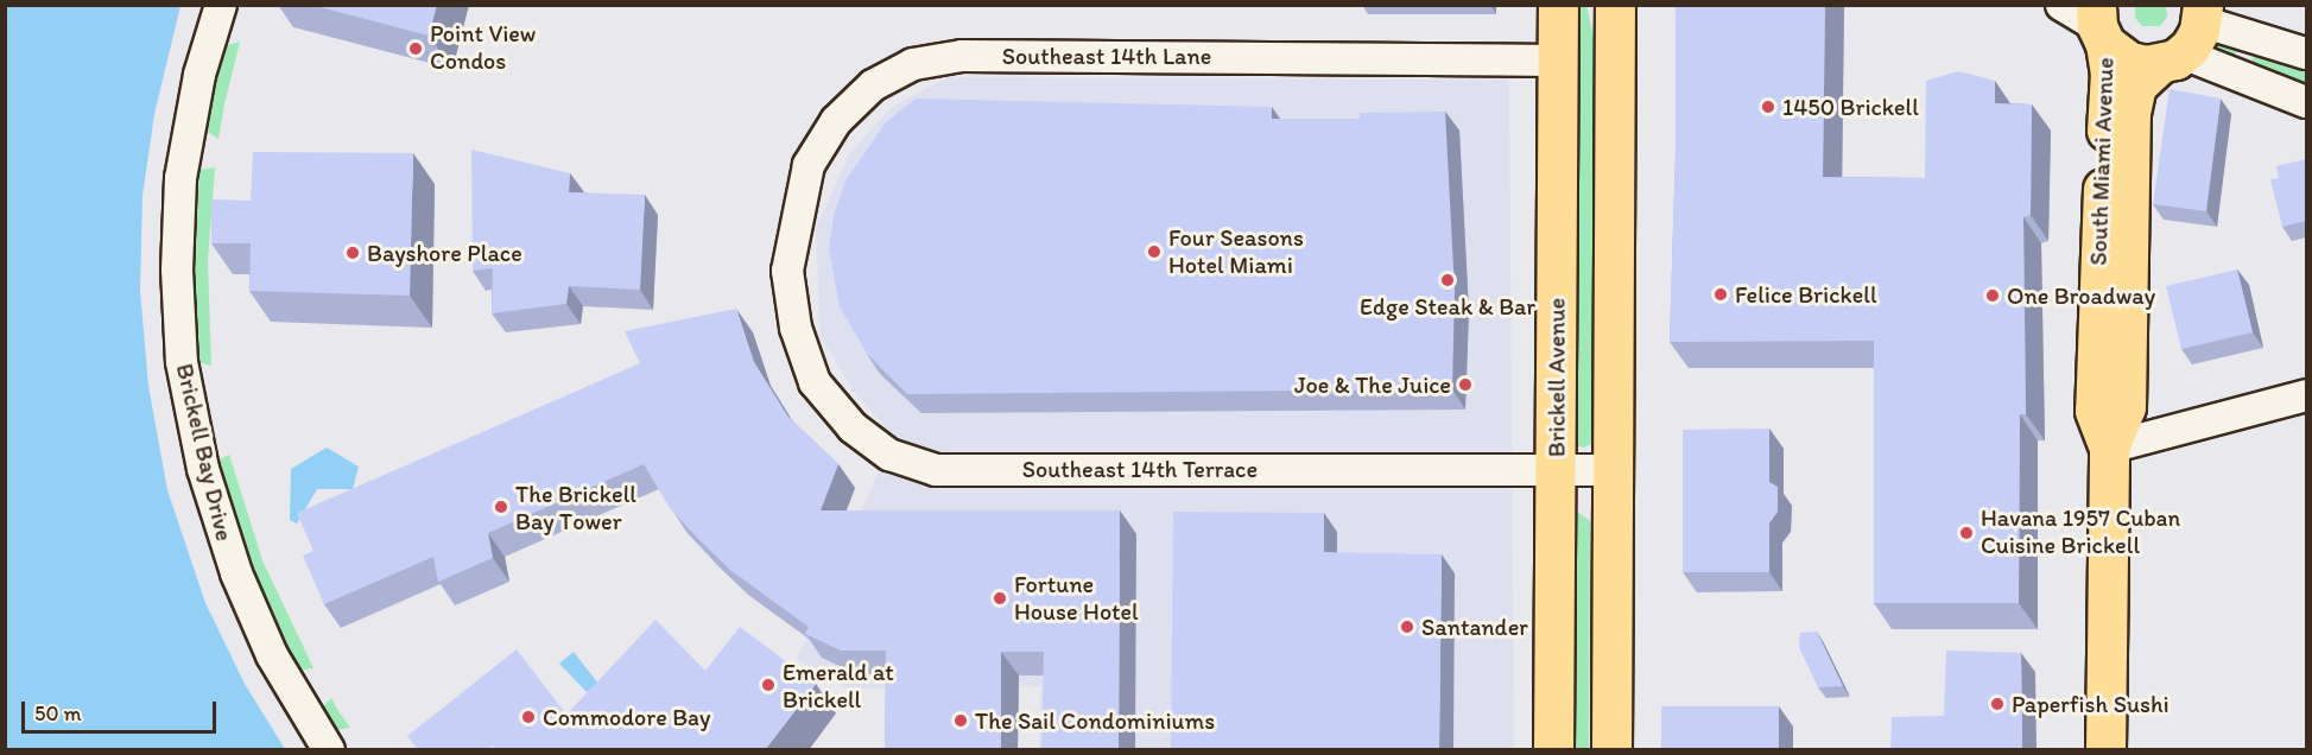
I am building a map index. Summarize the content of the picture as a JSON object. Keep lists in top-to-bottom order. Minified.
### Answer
{"streets":{"main road":["South Miami Avenue","Brickell Avenue"],"street":["Southeast 14th Lane","Brickell Bay Drive","Southeast 14th Terrace"]},"crossings":[["Southeast 14th Lane","Brickell Avenue"],["Southeast 14th Lane","Southeast 14th Terrace"],["Brickell Avenue","Southeast 14th Terrace"]],"places":["Point View Condos","1450 Brickell","Four Seasons Hotel Miami","Bayshore Place","Edge Steak & Bar","Felice Brickell","One Broadway","Joe & The Juice","The Brickell Bay Tower","Havana 1957 Cuban Cuisine Brickell","Fortune House Hotel","Santander","Emerald at Brickell","Paperfish Sushi","Commodore Bay","The Sail Condominiums"],"scale_bar":"50 m"}
